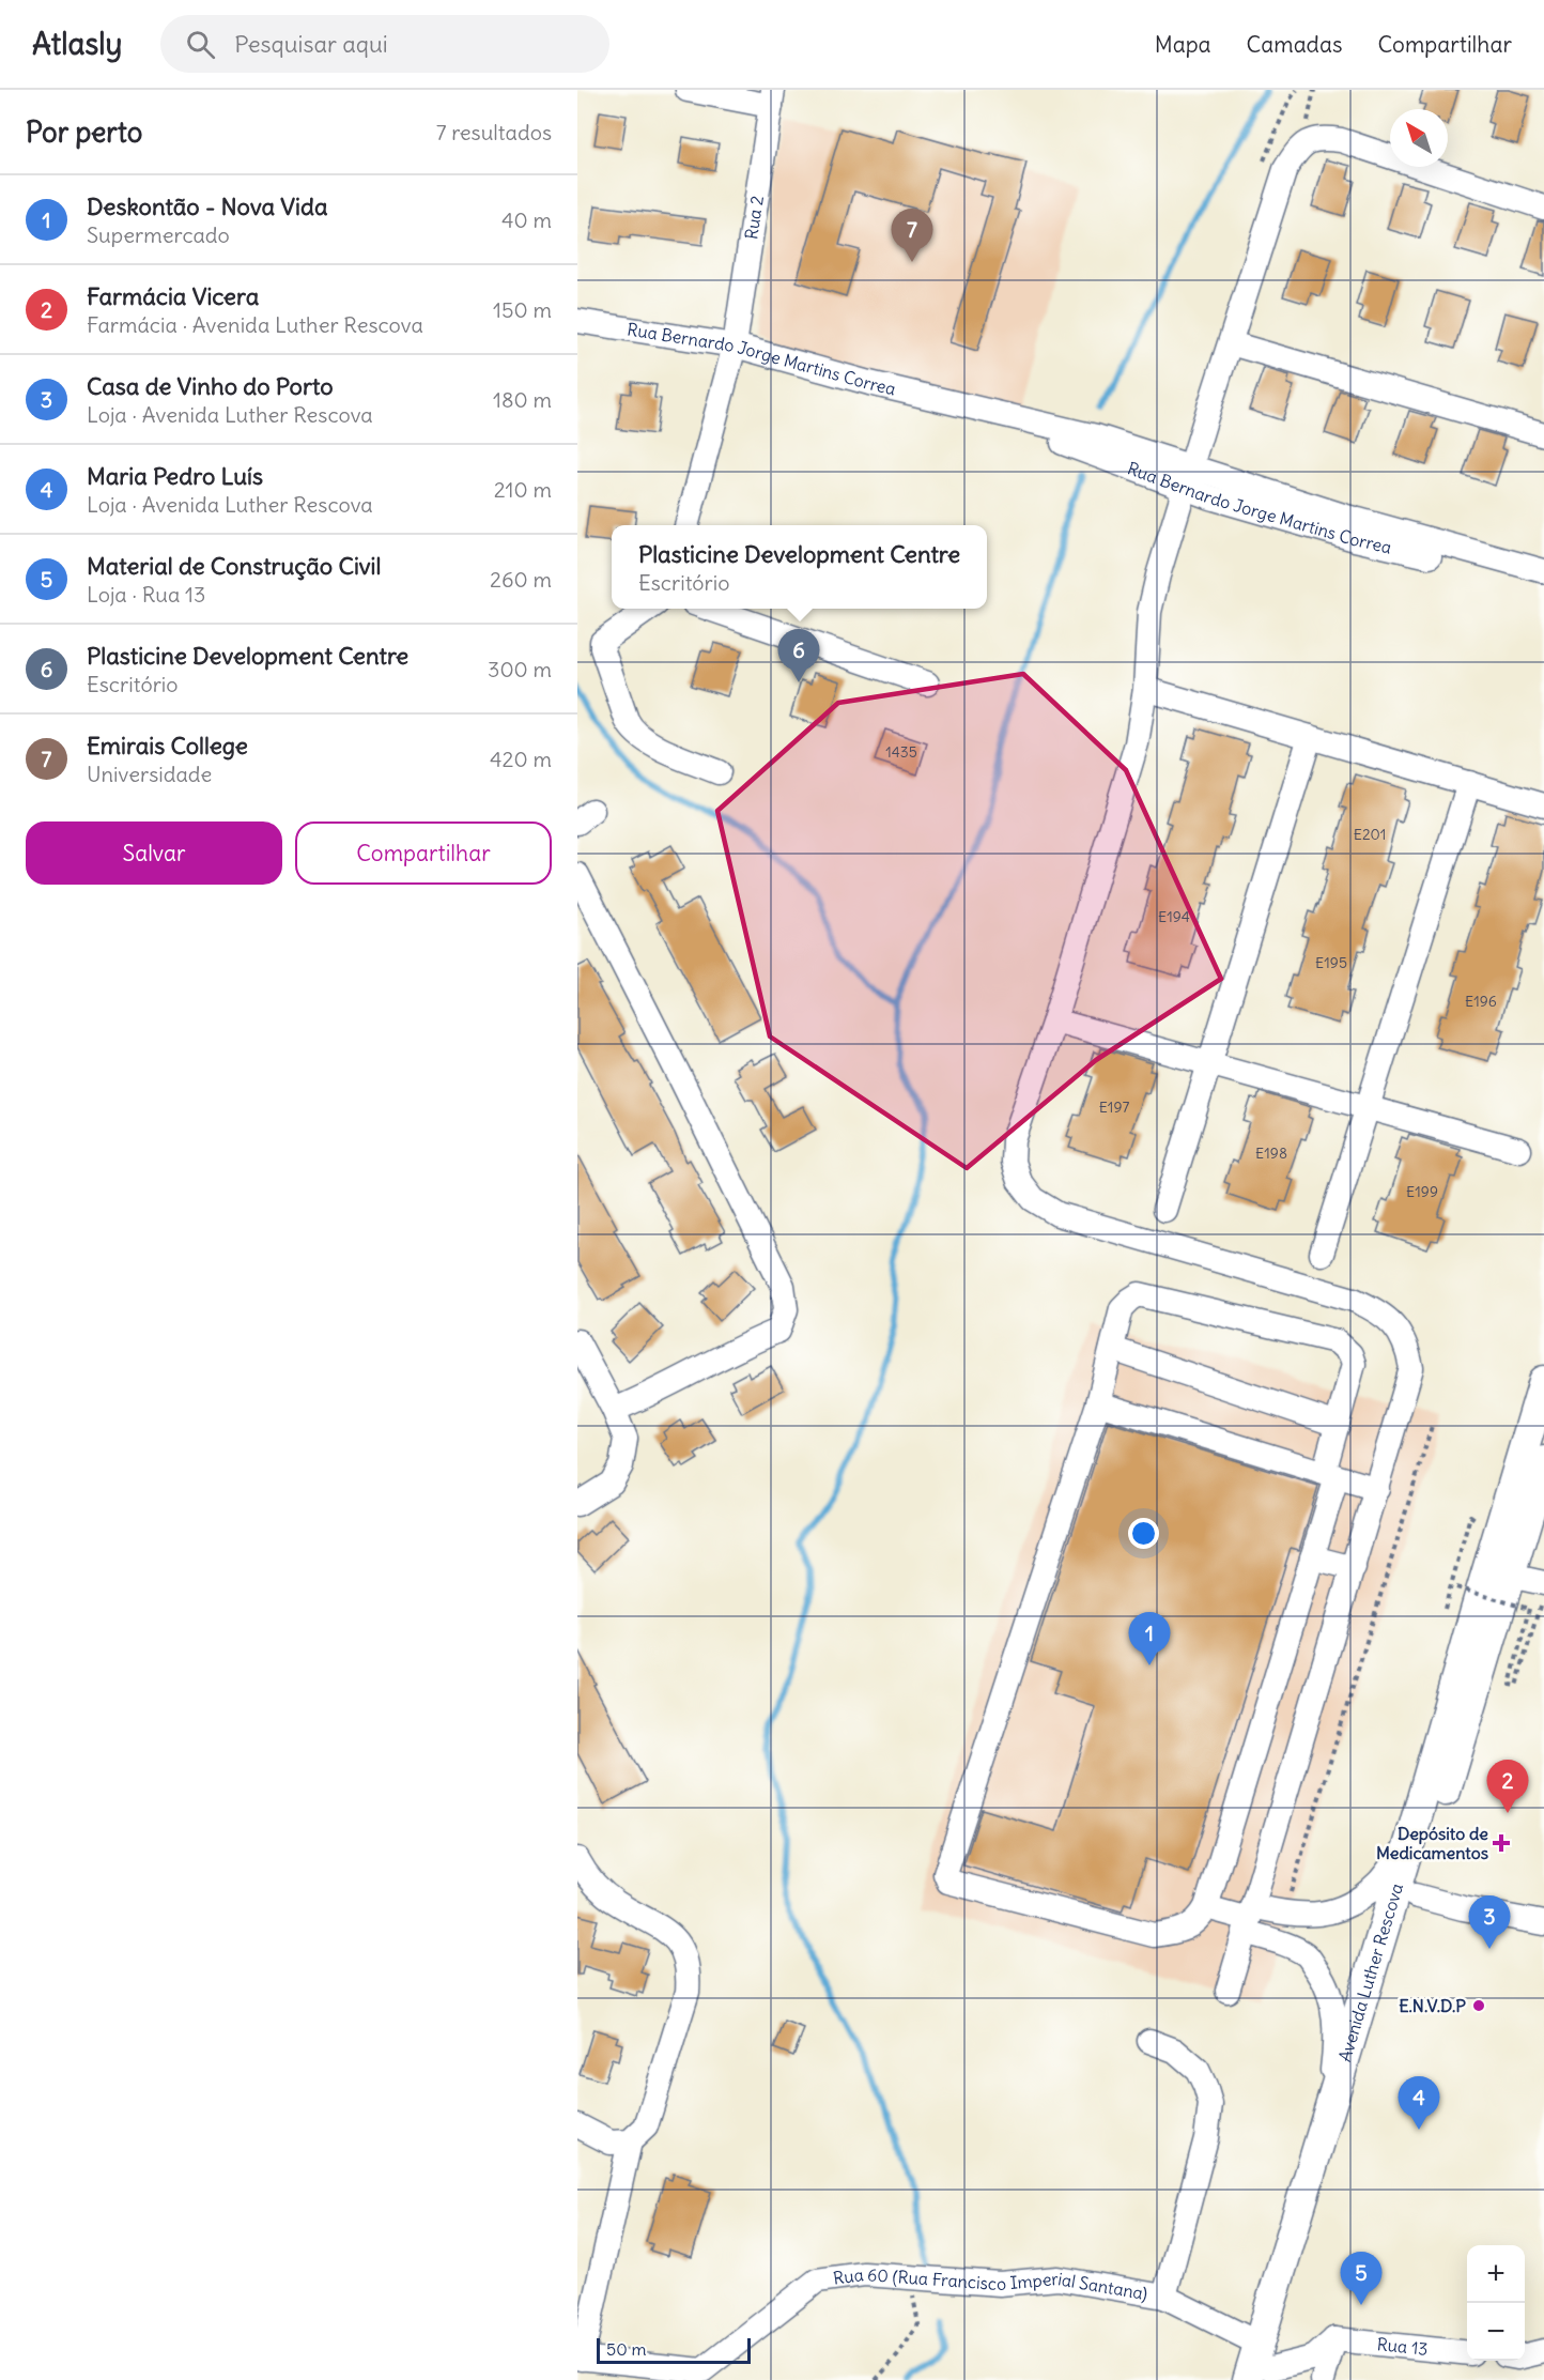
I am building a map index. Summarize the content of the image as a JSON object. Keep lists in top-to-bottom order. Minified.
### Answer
{"streets":{"main road":["Avenida Luther Rescova"],"street":["Rua 2","Rua Bernardo Jorge Martins Correa","Rua 60 (Rua Francisco Imperial Santana)","Rua 13"]},"crossings":[["Rua 2","Rua Bernardo Jorge Martins Correa"],["Avenida Luther Rescova","Rua 60 (Rua Francisco Imperial Santana)"]],"places":{"health":["Depósito de Medicamentos"],"other":["E.N.V.D.P"]},"house_numbers":["1435","E201","E194","E195","E196","E197","E198","E199"],"scale_bar":"50 m","north":"top left","page":{"header":"Atlasly","search":"Pesquisar aqui","nav":["Mapa","Camadas","Compartilhar"],"heading":["Por perto","7 resultados"],"list":[{"mark":"1","name":"Deskontão - Nova Vida","note":"Supermercado","value":"40 m"},{"mark":"2","name":"Farmácia Vicera","note":"Farmácia · Avenida Luther Rescova","value":"150 m"},{"mark":"3","name":"Casa de Vinho do Porto","note":"Loja · Avenida Luther Rescova","value":"180 m"},{"mark":"4","name":"Maria Pedro Luís","note":"Loja · Avenida Luther Rescova","value":"210 m"},{"mark":"5","name":"Material de Construção Civil","note":"Loja · Rua 13","value":"260 m"},{"mark":"6","name":"Plasticine Development Centre","note":"Escritório","value":"300 m"},{"mark":"7","name":"Emirais College","note":"Universidade","value":"420 m"}],"pins":["7","6","1","2","3","4","5"],"popup":["Plasticine Development Centre","Escritório"],"buttons":["Salvar","Compartilhar"],"map_buttons":["+","−"],"scale":"50 m"}}
